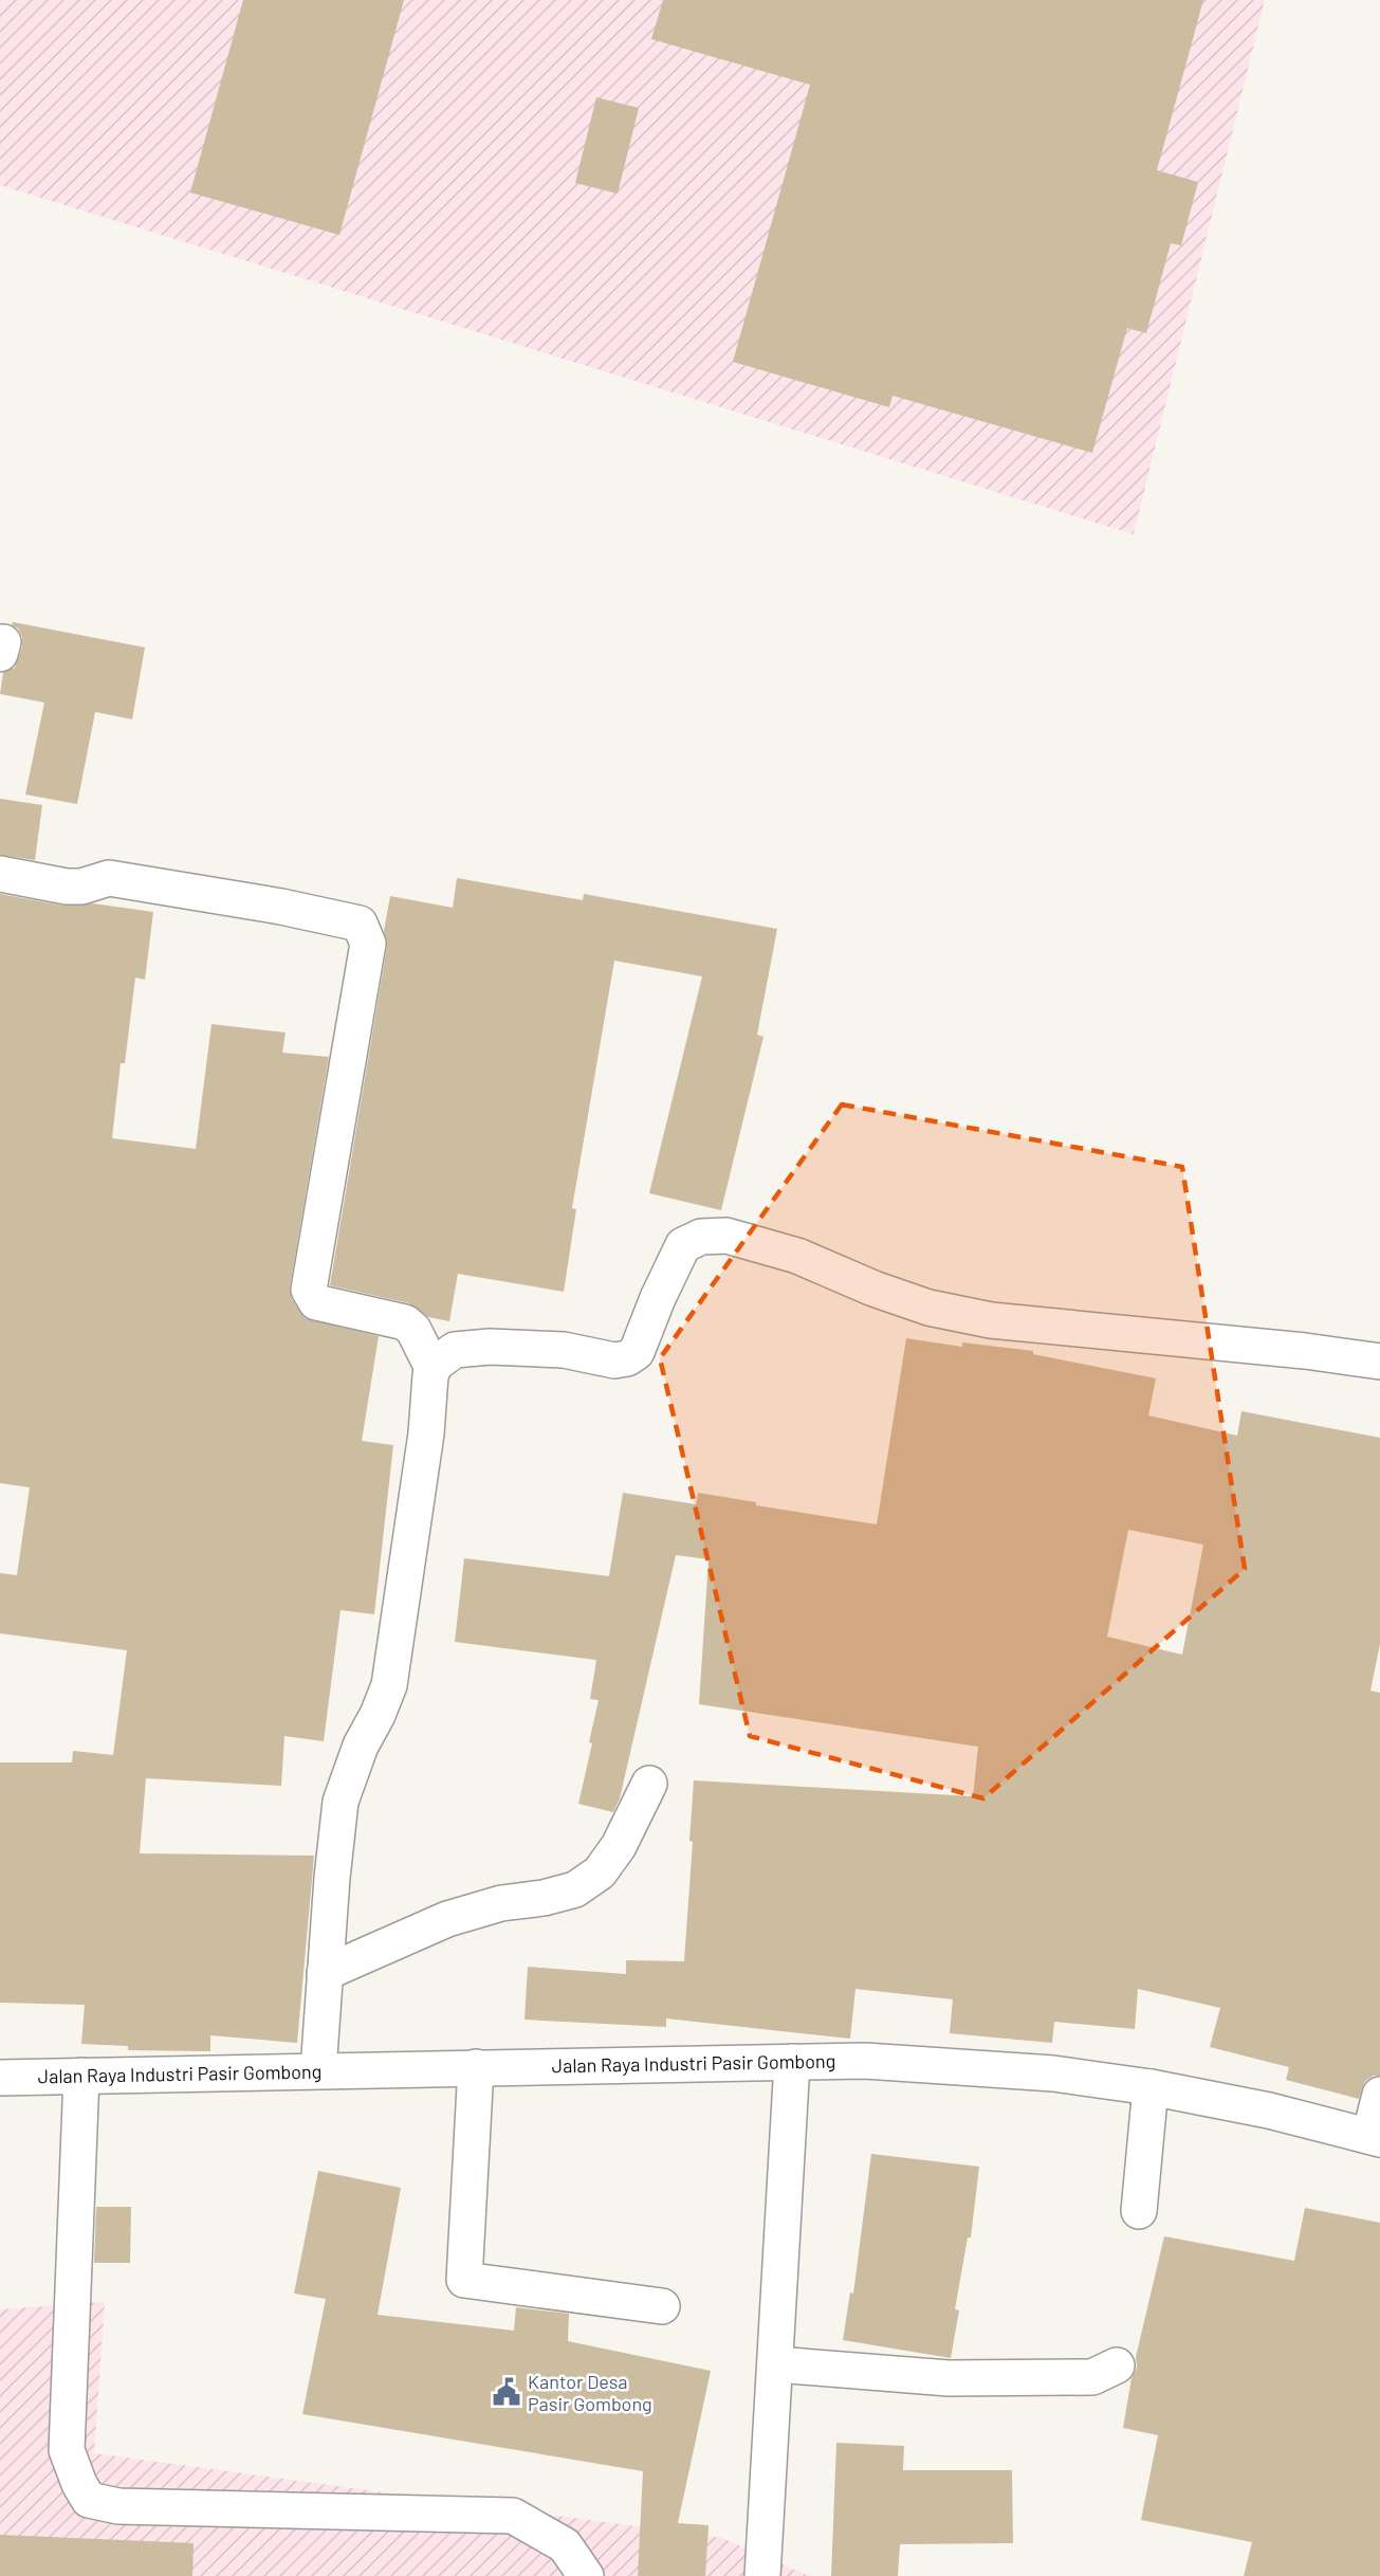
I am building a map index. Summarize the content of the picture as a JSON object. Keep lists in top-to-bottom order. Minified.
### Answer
{"streets":{"street":["Jalan Raya Industri Pasir Gombong"]},"places":{"public building":["Kantor Desa Pasir Gombong"]}}
